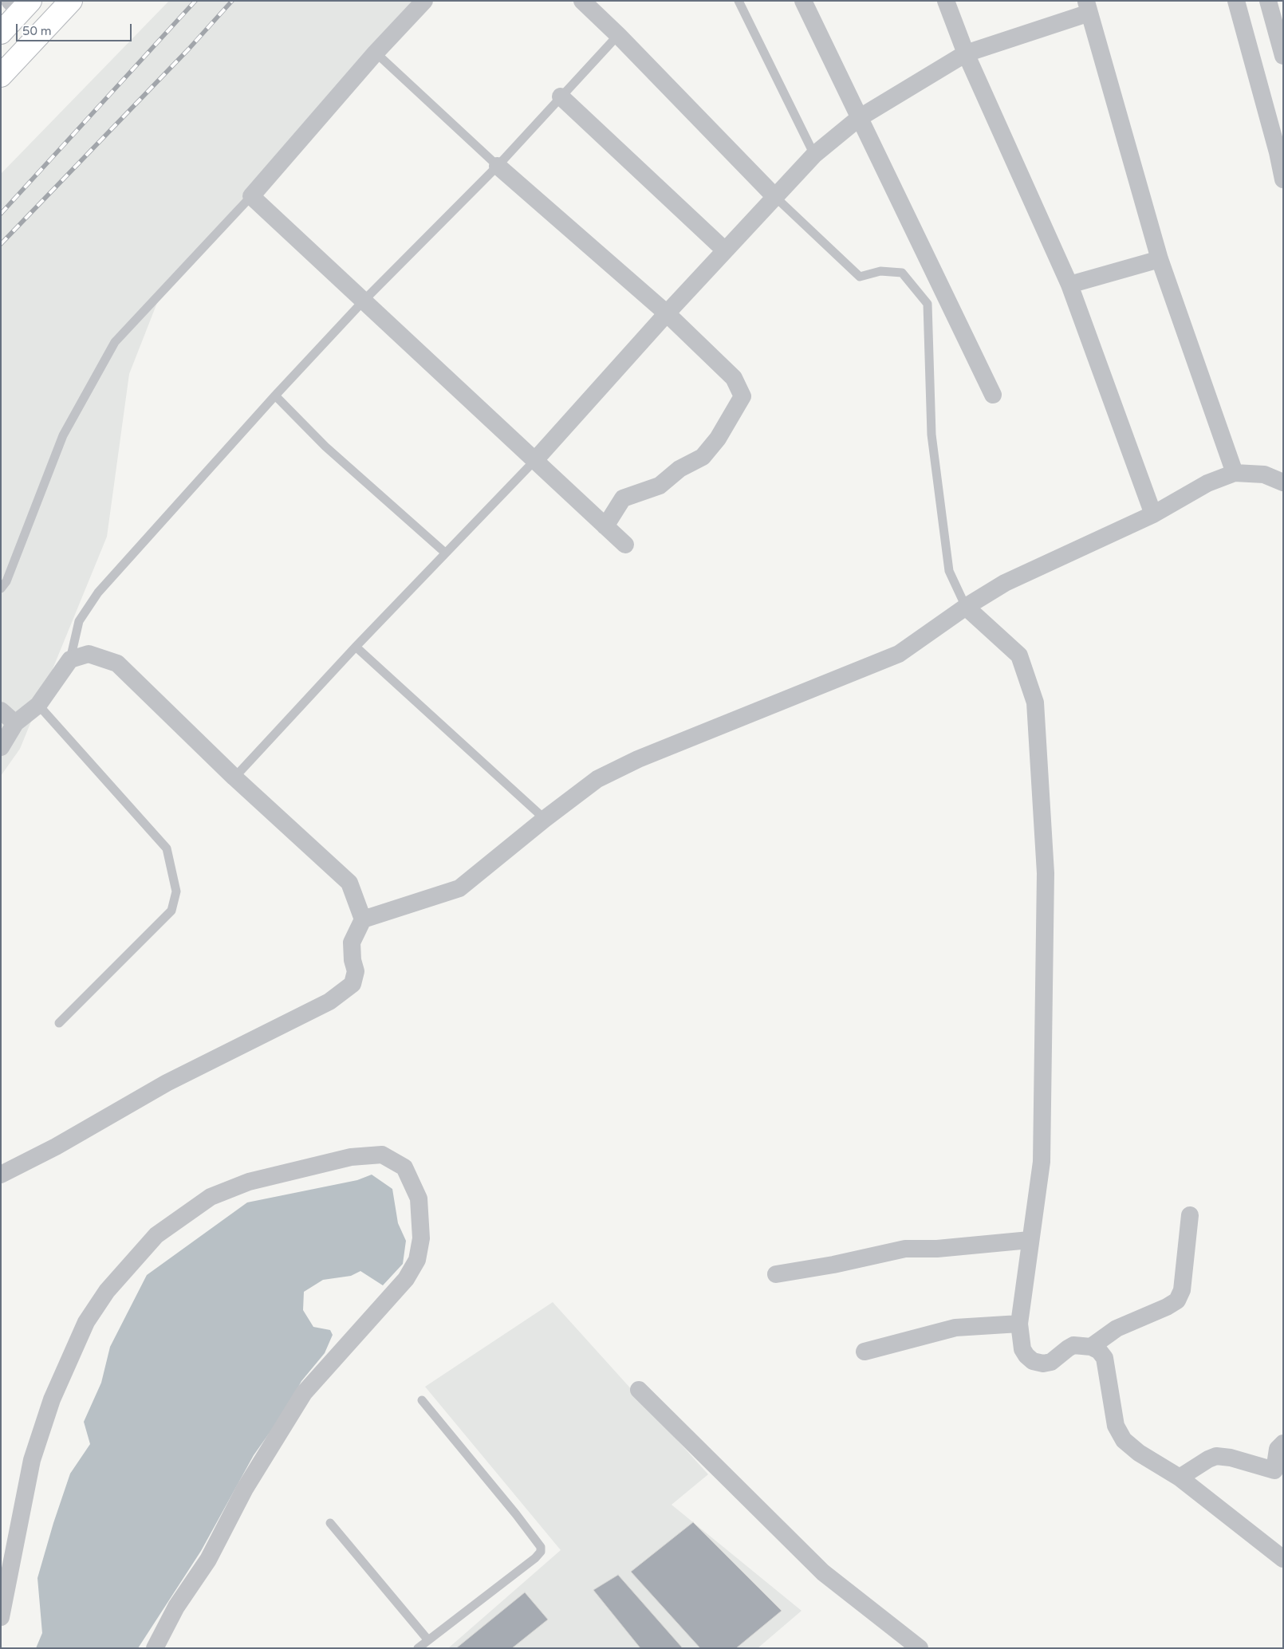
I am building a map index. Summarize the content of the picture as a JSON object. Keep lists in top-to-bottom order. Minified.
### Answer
{"scale_bar":"50 m"}
